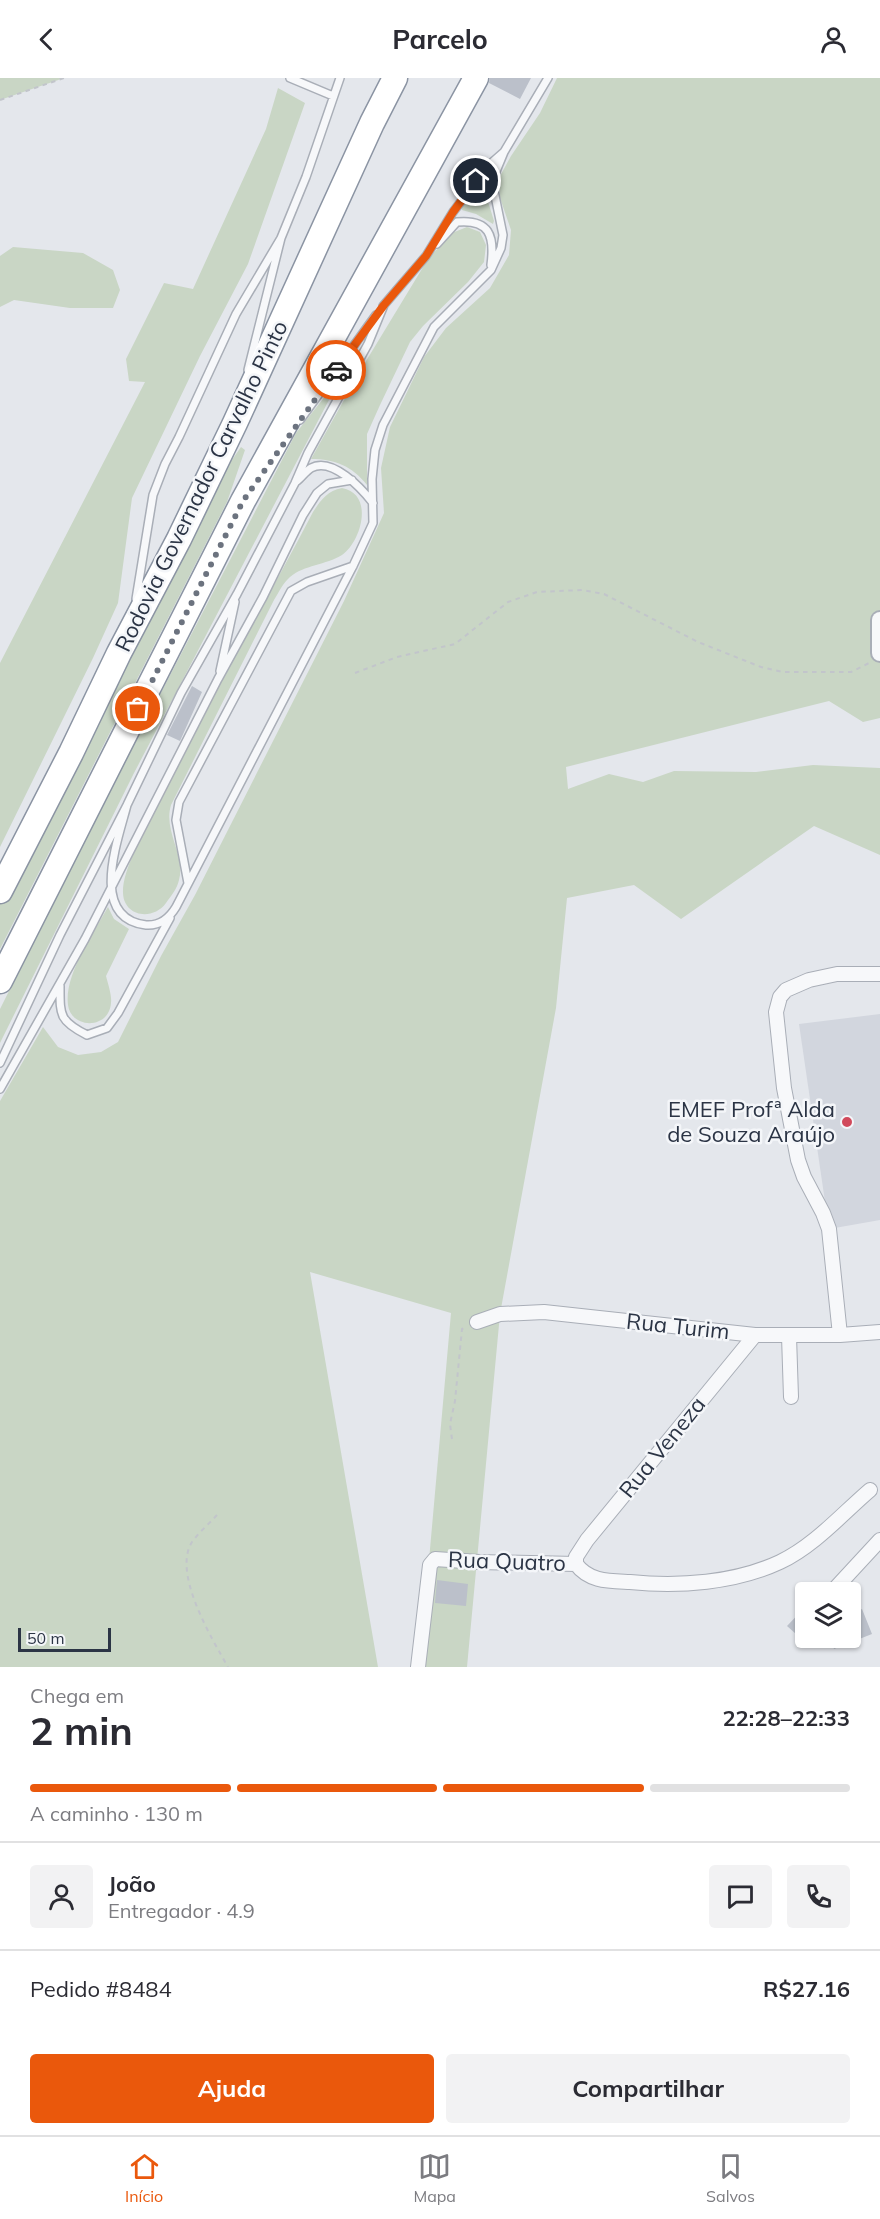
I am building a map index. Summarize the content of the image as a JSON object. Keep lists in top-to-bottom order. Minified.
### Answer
{"streets":{"highway":["Rodovia Governador Carvalho Pinto"],"street":["Rua Turim","Rua Veneza","Rua Quatro"]},"crossings":[["Rua Turim","Rua Veneza"],["Rua Veneza","Rua Quatro"]],"places":["EMEF Profª Alda de Souza Araújo"],"scale_bar":"50 m","page":{"header":"Parcelo","scale":"50 m","heading":["2 min","Chega em","22:28–22:33"],"panel":["João","Entregador · 4.9","Pedido #8484","R$27.16"],"bar":"A caminho · 130 m","buttons":["Ajuda","Compartilhar"],"tabs":["Início","Mapa","Salvos"]}}
